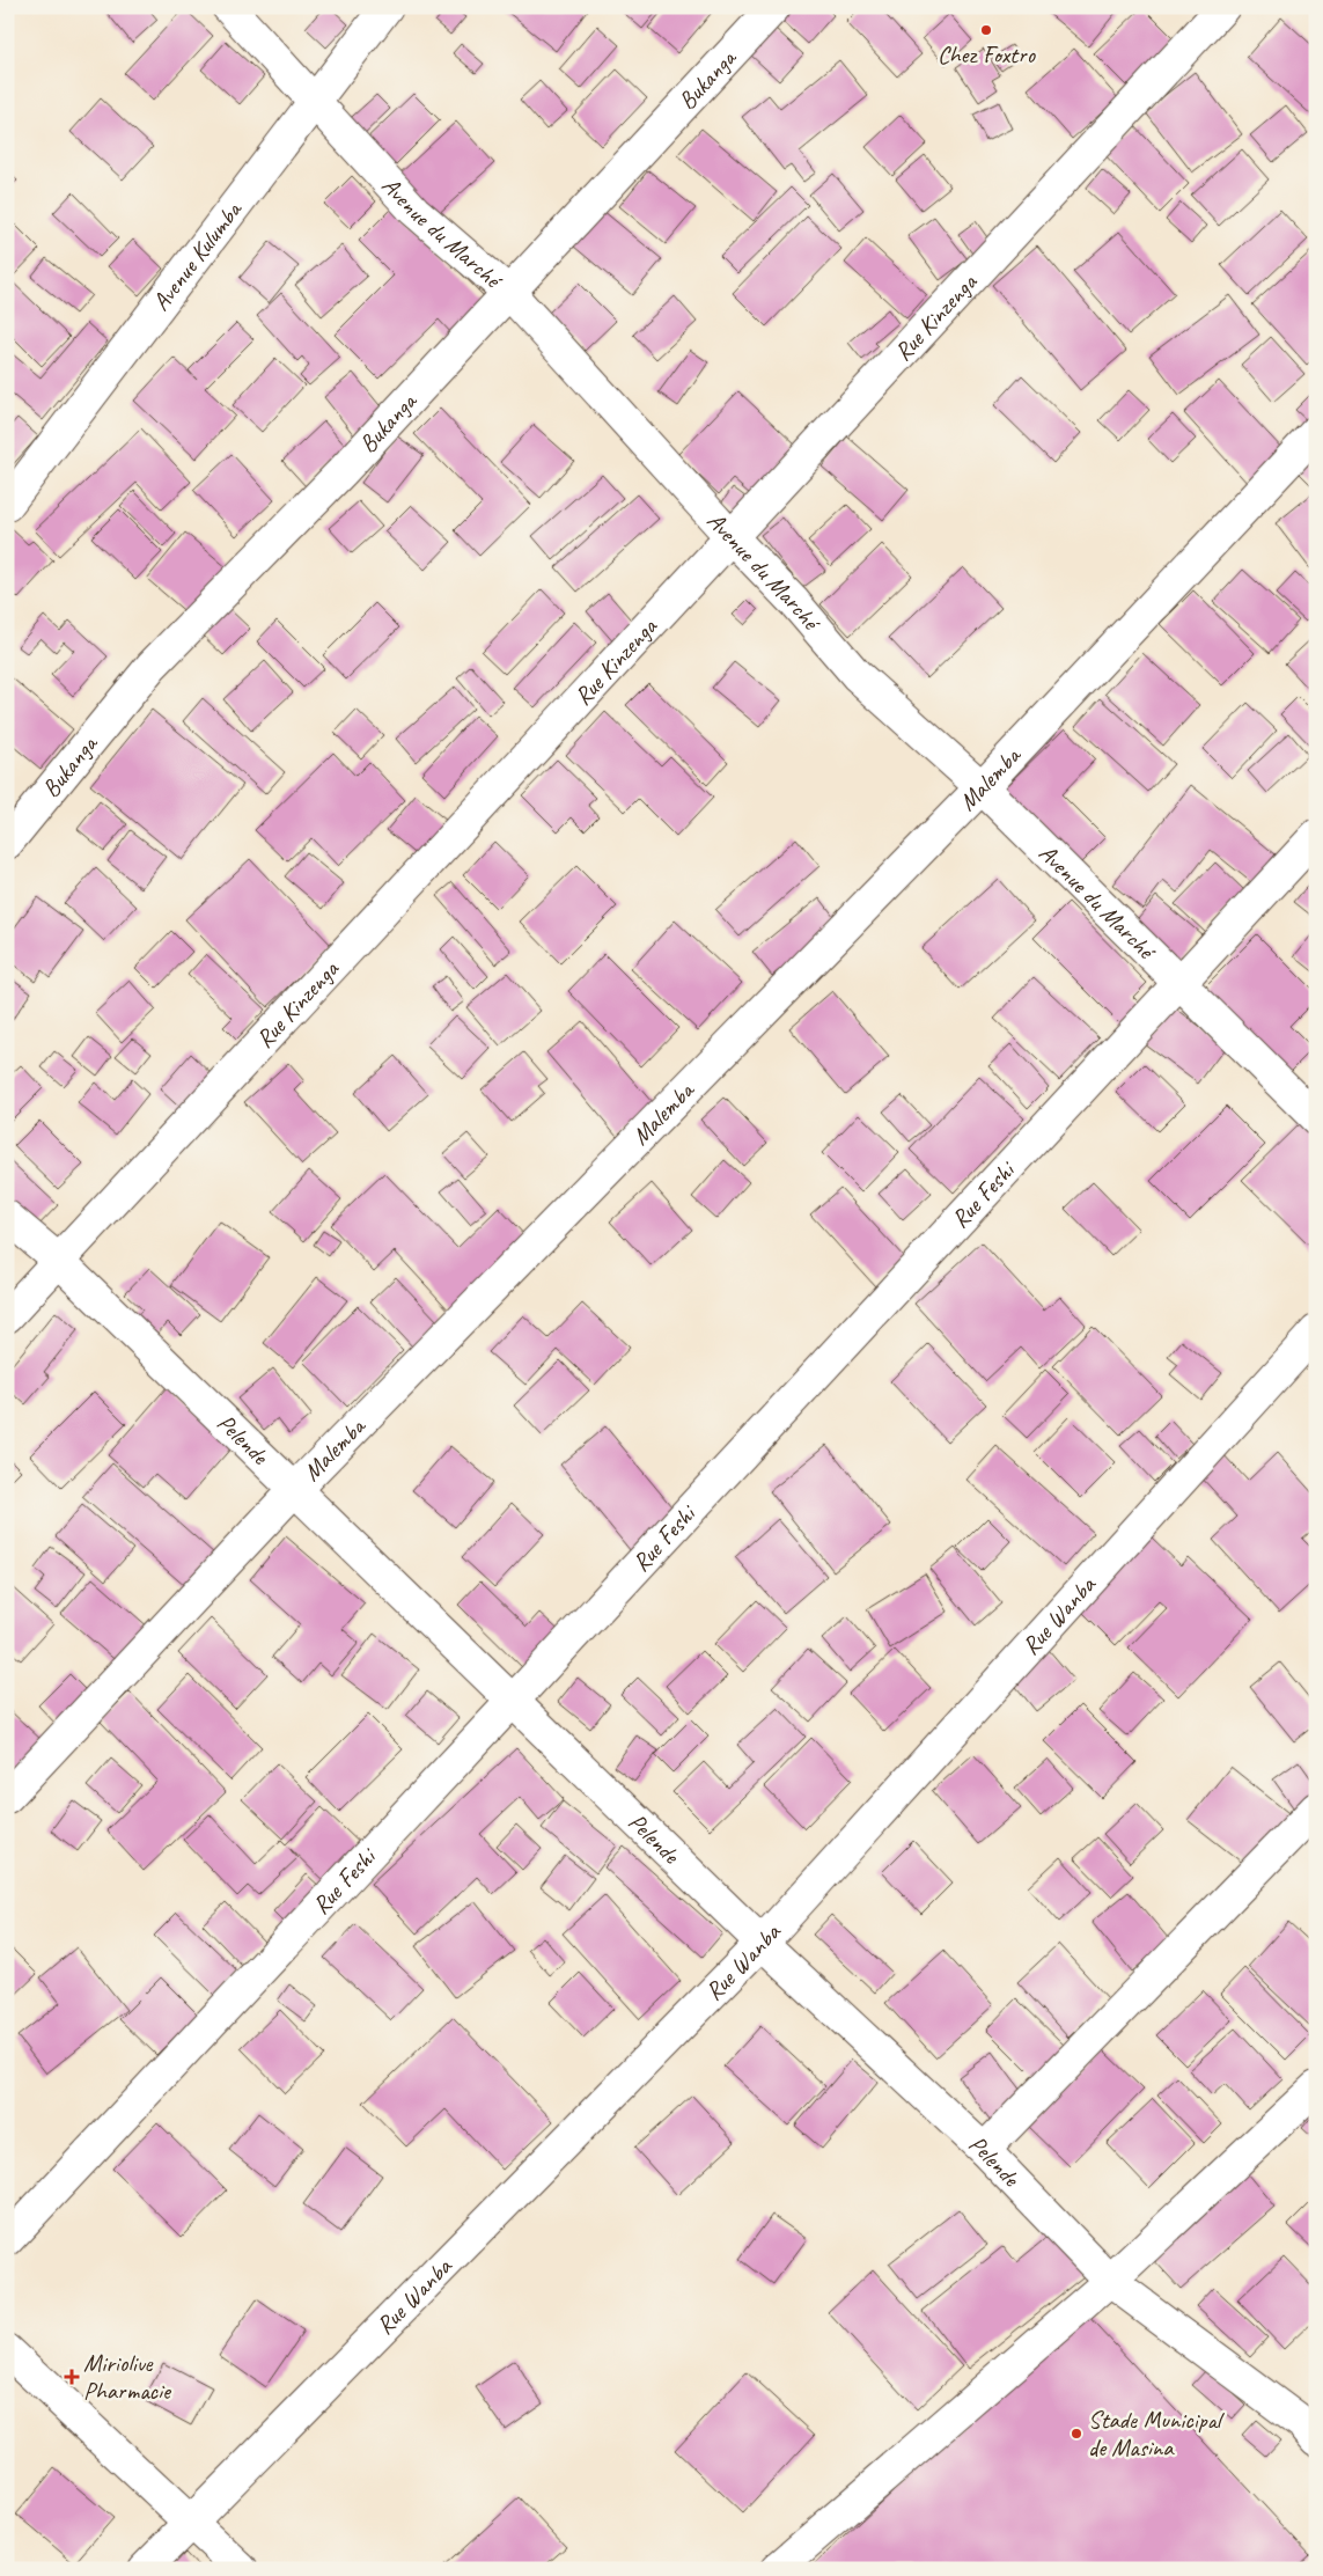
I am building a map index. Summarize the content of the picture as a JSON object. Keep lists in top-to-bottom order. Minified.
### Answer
{"streets":{"street":["Bukanga","Avenue du Marché","Avenue Kulumba","Rue Kinzenga","Malemba","Rue Feshi","Pelende","Rue Wanba"]},"crossings":[["Bukanga","Avenue du Marché"],["Avenue du Marché","Avenue Kulumba"],["Avenue du Marché","Rue Kinzenga"],["Avenue du Marché","Malemba"],["Avenue du Marché","Rue Feshi"],["Rue Kinzenga","Pelende"],["Malemba","Pelende"],["Rue Feshi","Pelende"],["Pelende","Rue Wanba"]],"places":{"other":["Chez Foxtro","Stade Municipal de Masina"],"health":["Miriolive Pharmacie"]}}
